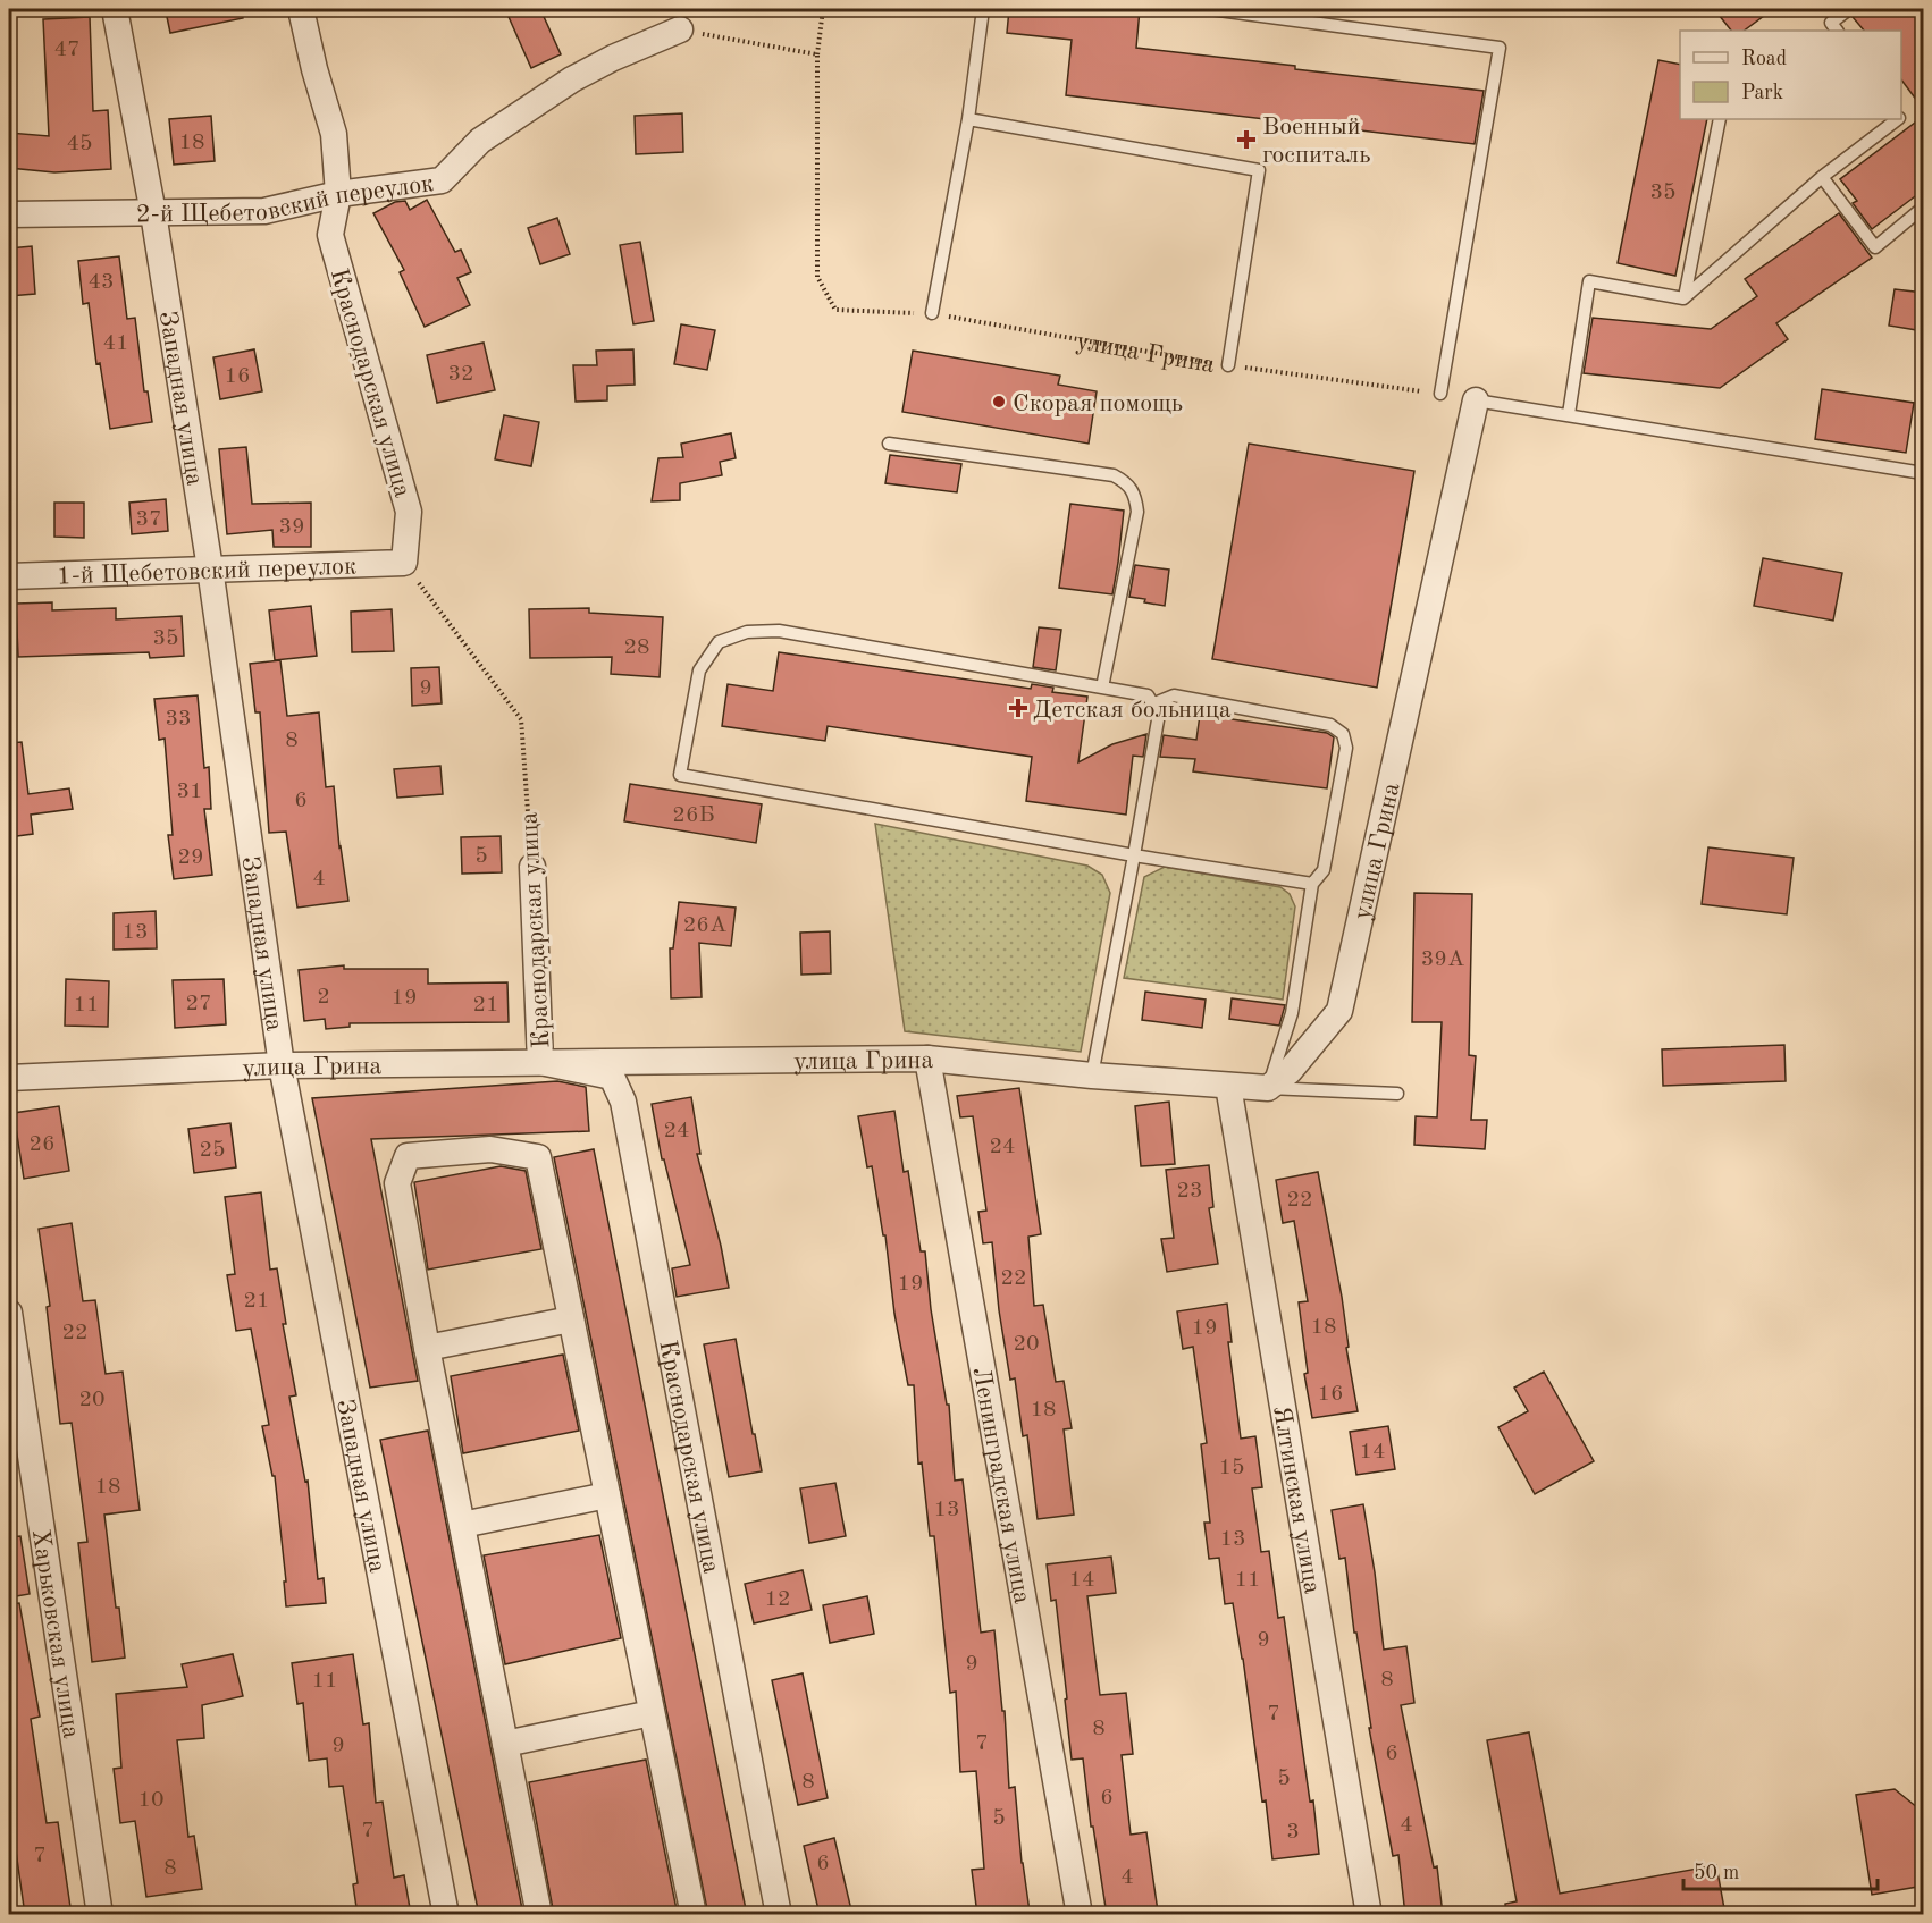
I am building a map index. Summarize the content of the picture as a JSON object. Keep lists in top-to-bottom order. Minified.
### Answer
{"streets":{"street":["2-й Щебетовский переулок","улица Грина","Краснодарская улица","Западная улица","1-й Щебетовский переулок","Ленинградская улица","Ялтинская улица","Харьковская улица"]},"crossings":[["2-й Щебетовский переулок","Краснодарская улица"],["2-й Щебетовский переулок","Западная улица"],["улица Грина","Краснодарская улица"],["улица Грина","Западная улица"],["улица Грина","Ленинградская улица"],["улица Грина","Ялтинская улица"],["Краснодарская улица","1-й Щебетовский переулок"],["Западная улица","1-й Щебетовский переулок"]],"places":{"health":["Военный госпиталь","Детская больница"],"other":["Скорая помощь"]},"house_numbers":["47","18","45","35","43","41","32","16","37","39","35","28","9","33","8","31","6","26Б","5","29","4","26А","13","39А","2","19","27","11","21","24","26","24","25","23","22","22","19","21","18","19","22","20","16","20","18","14","15","18","13","13","14","11","12","9","9","8","11","7","8","7","9","6","5","8","6","10","5","4","7","3","7","6","8","4"],"legend":["Road","Park"],"scale_bar":"50 m"}
